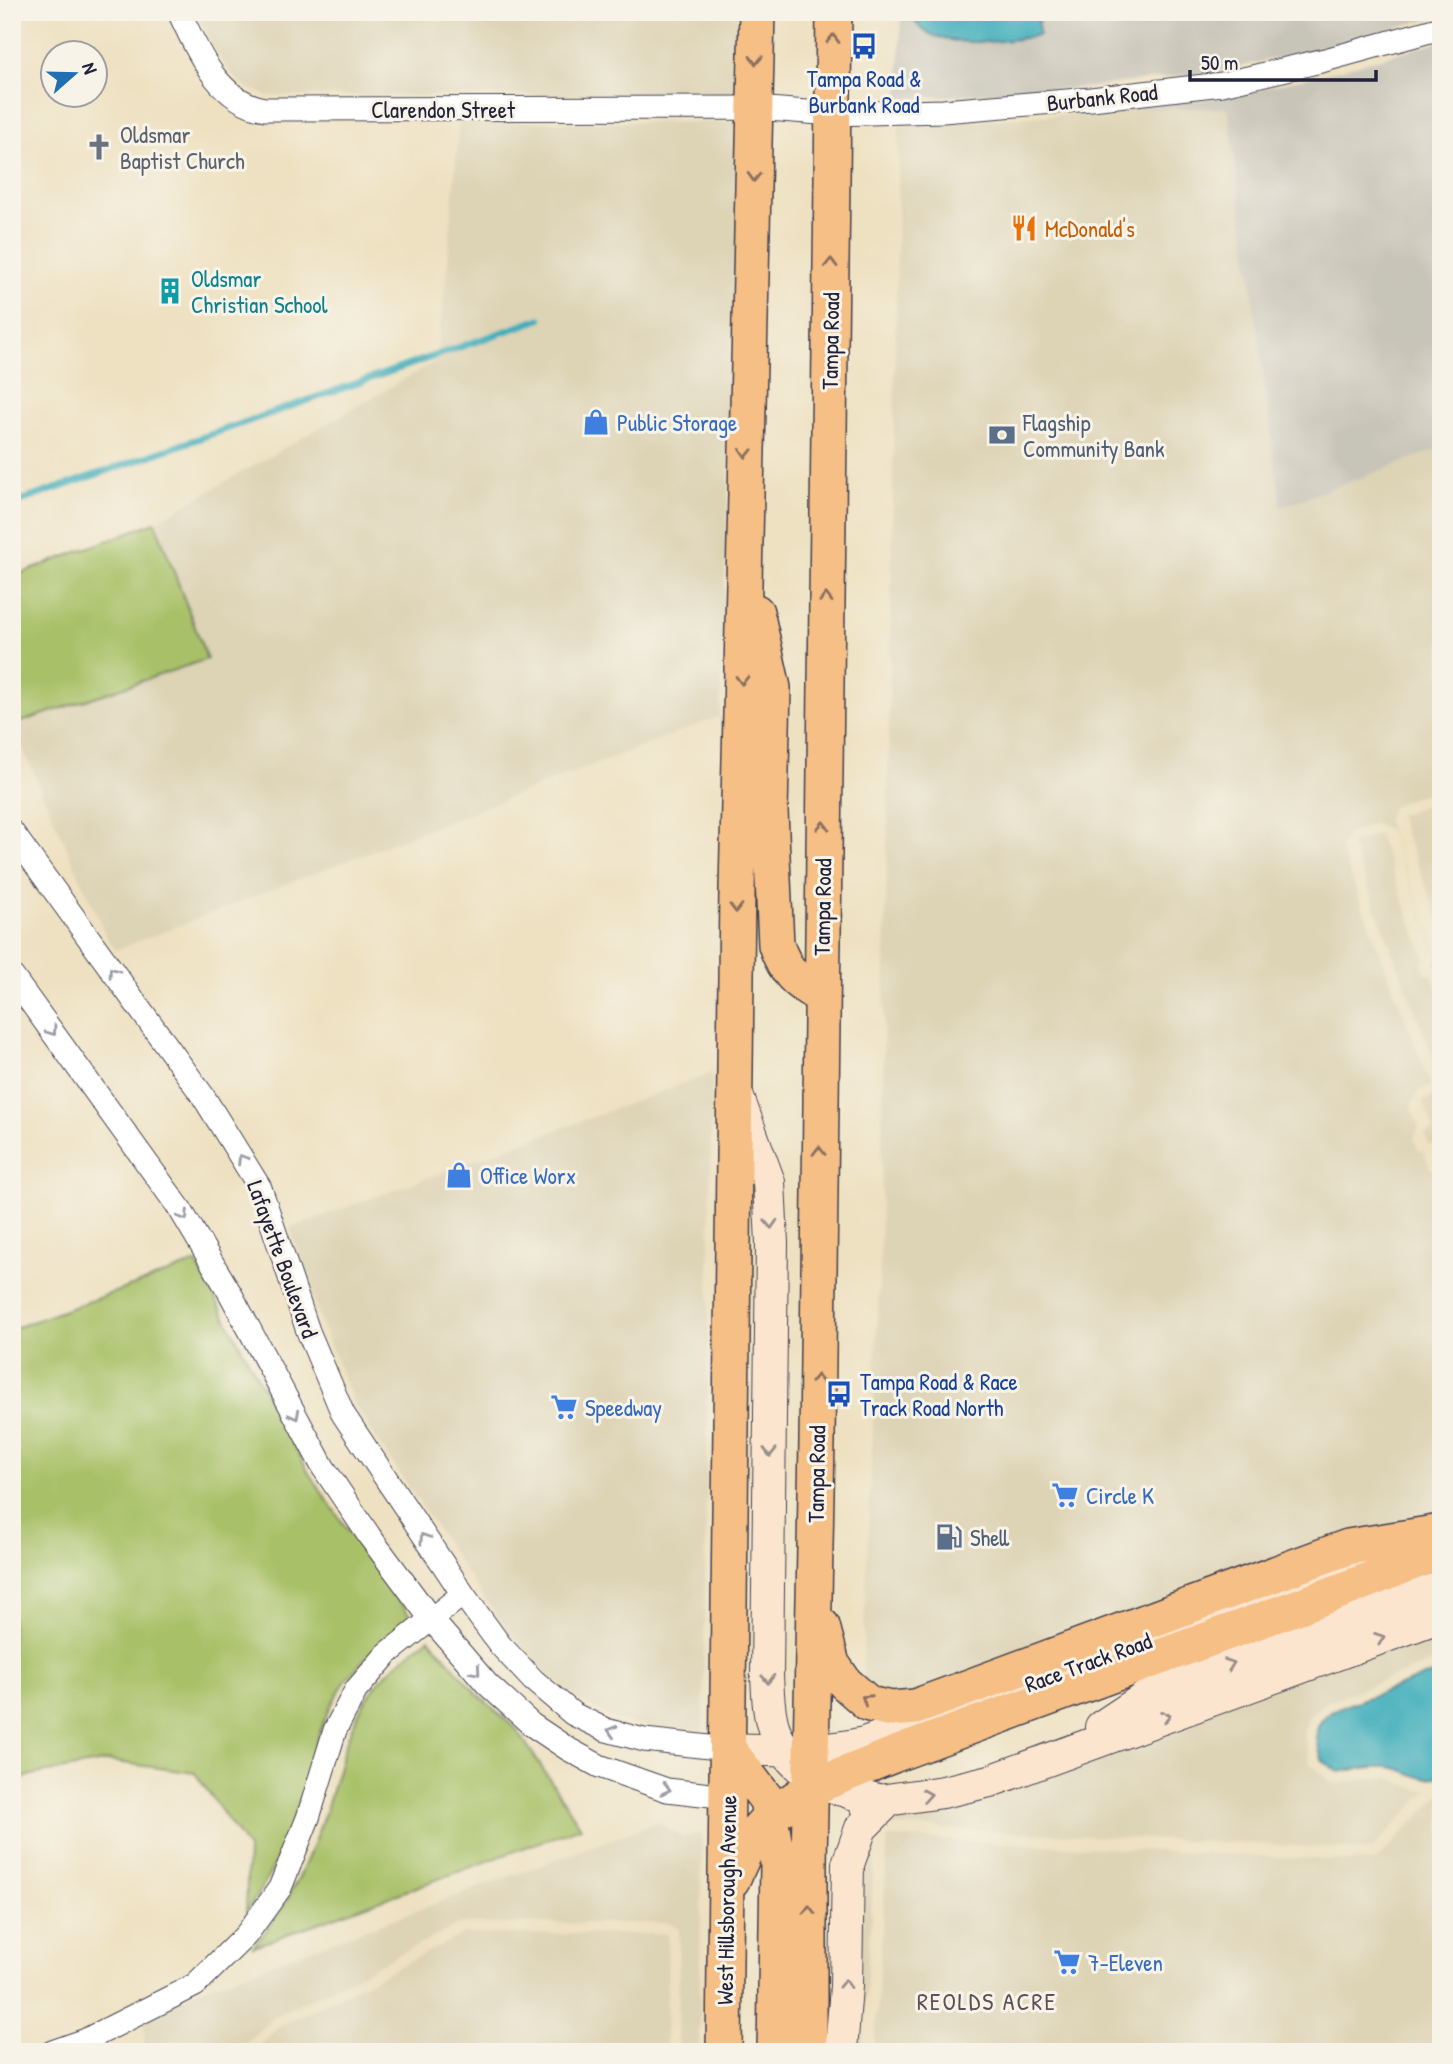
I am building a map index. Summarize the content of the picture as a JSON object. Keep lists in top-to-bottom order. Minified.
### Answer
{"streets":{"main road":["Tampa Road","Race Track Road","West Hillsborough Avenue"],"street":["Burbank Road","Clarendon Street","Lafayette Boulevard"]},"crossings":[["Burbank Road","Clarendon Street"],["Burbank Road","Tampa Road"],["Tampa Road","Race Track Road"],["Lafayette Boulevard","Race Track Road"],["Lafayette Boulevard","West Hillsborough Avenue"],["Race Track Road","West Hillsborough Avenue"]],"districts":["REOLDS ACRE"],"places":{"bus stop":["Tampa Road & Burbank Road","Tampa Road & Race Track Road North"],"church":["Oldsmar Baptist Church"],"restaurant":["McDonald's"],"building":["Oldsmar Christian School"],"shop":["Public Storage","Office Worx"],"bank":["Flagship Community Bank"],"supermarket":["Speedway","Circle K","7-Eleven"],"fuel station":["Shell"]},"scale_bar":"50 m","north":"right"}
